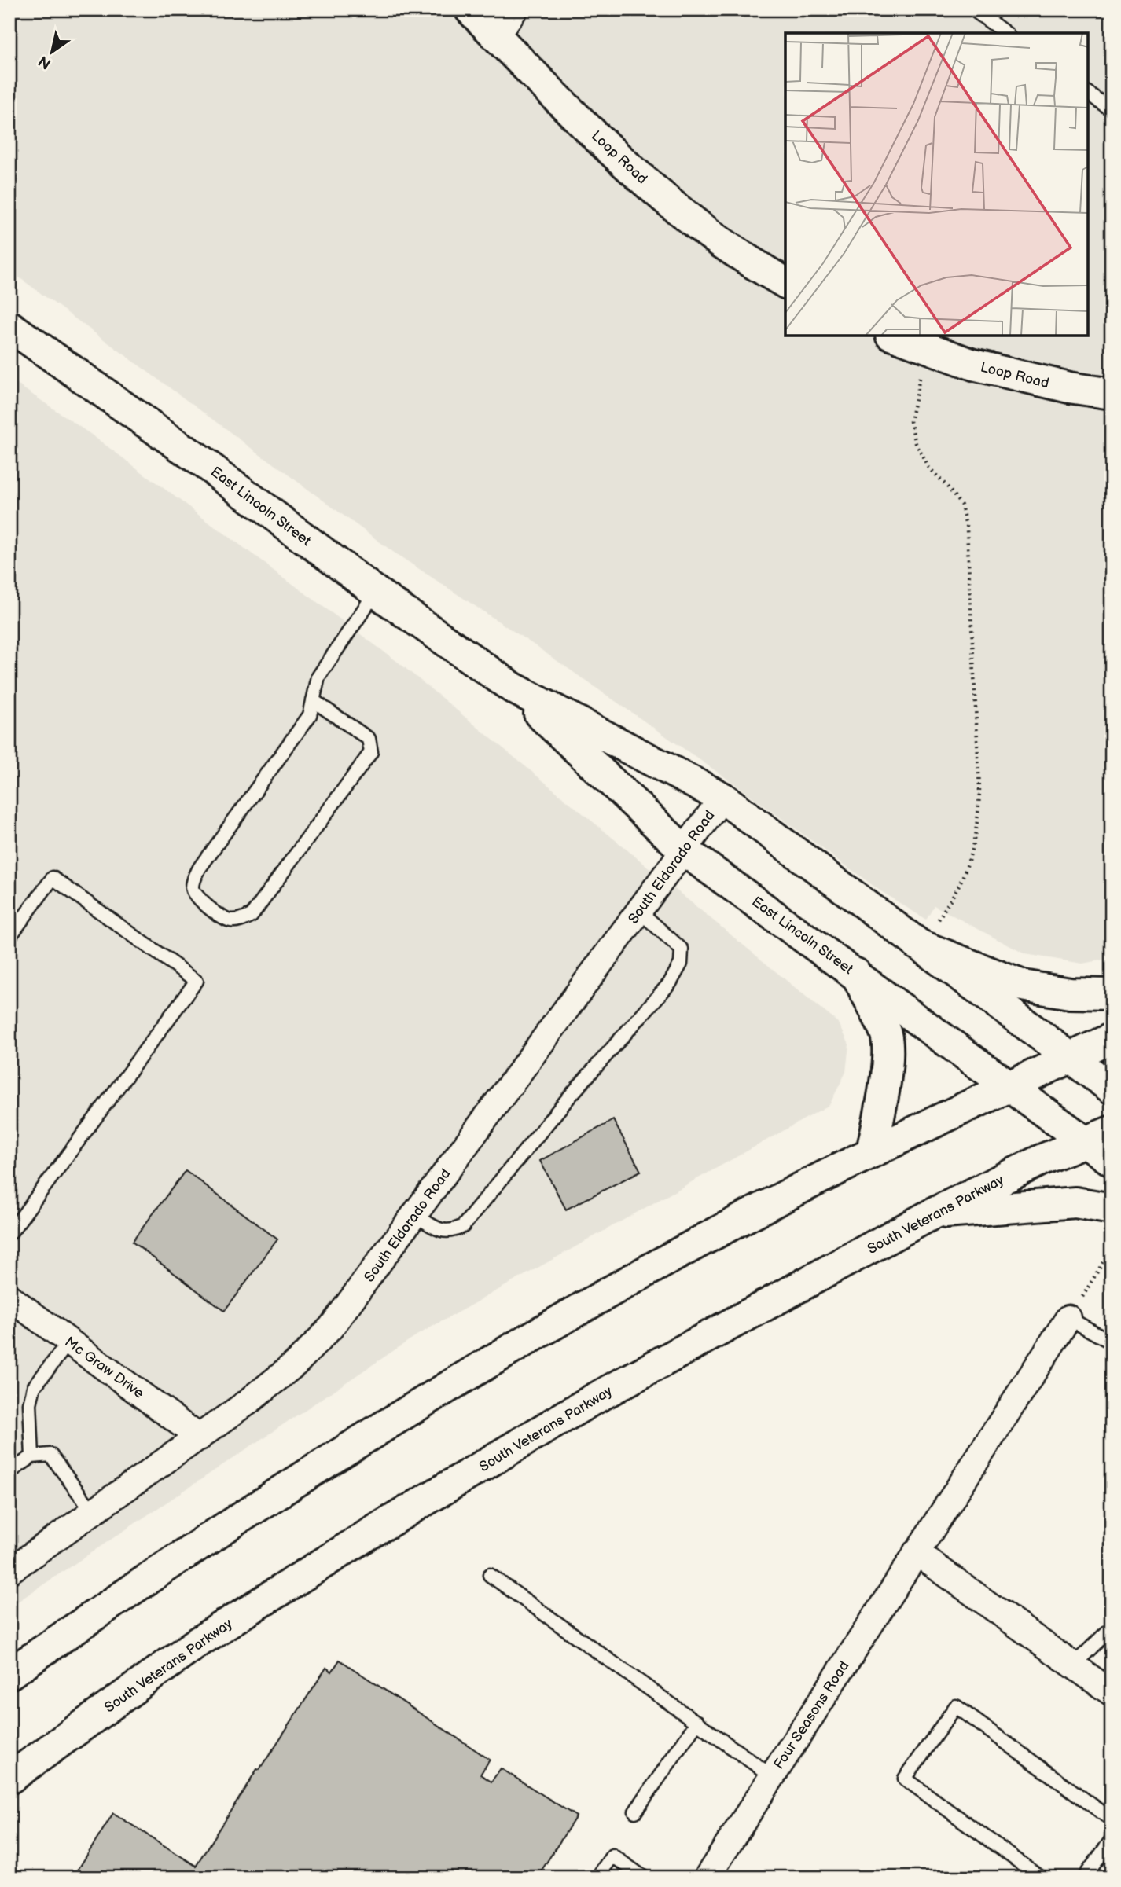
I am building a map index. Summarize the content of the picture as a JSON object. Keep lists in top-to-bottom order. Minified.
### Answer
{"streets":{"main road":["Loop Road","East Lincoln Street","South Veterans Parkway"],"street":["South Eldorado Road","Mc Graw Drive","Four Seasons Road"]},"crossings":[["East Lincoln Street","South Eldorado Road"],["East Lincoln Street","South Veterans Parkway"],["South Eldorado Road","Mc Graw Drive"]],"north":"bottom left"}
